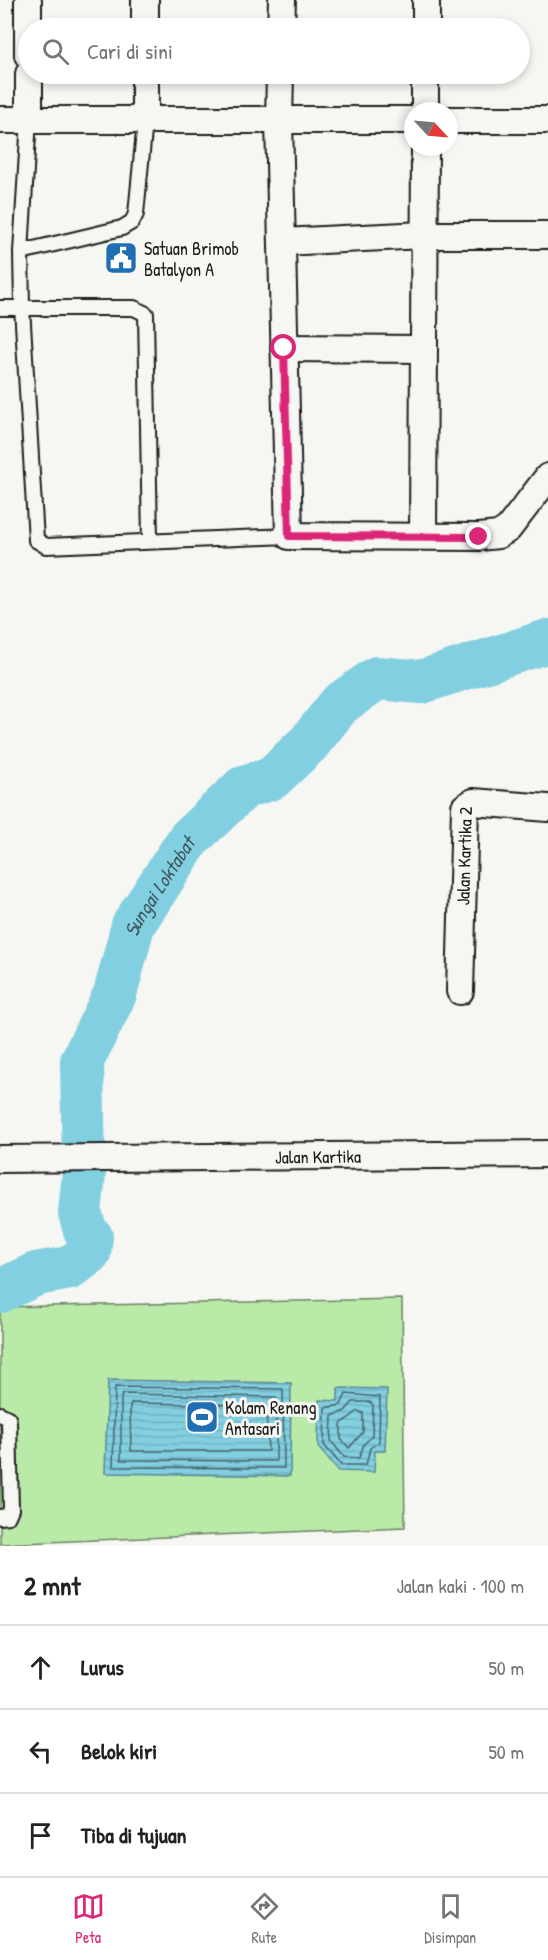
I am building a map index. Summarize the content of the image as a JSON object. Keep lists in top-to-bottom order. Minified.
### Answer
{"streets":{"street":["Jalan Kartika 2","Jalan Kartika"]},"water":["Sungai Loktabat"],"places":{"public building":["Satuan Brimob Batalyon A"],"sports":["Kolam Renang Antasari"]},"north":"bottom right","page":{"search":"Cari di sini","heading":["2 mnt","Jalan kaki · 100 m"],"list":[["Lurus","50 m"],["Belok kiri","50 m"],"Tiba di tujuan"],"nav":["Peta","Rute","Disimpan"]}}
